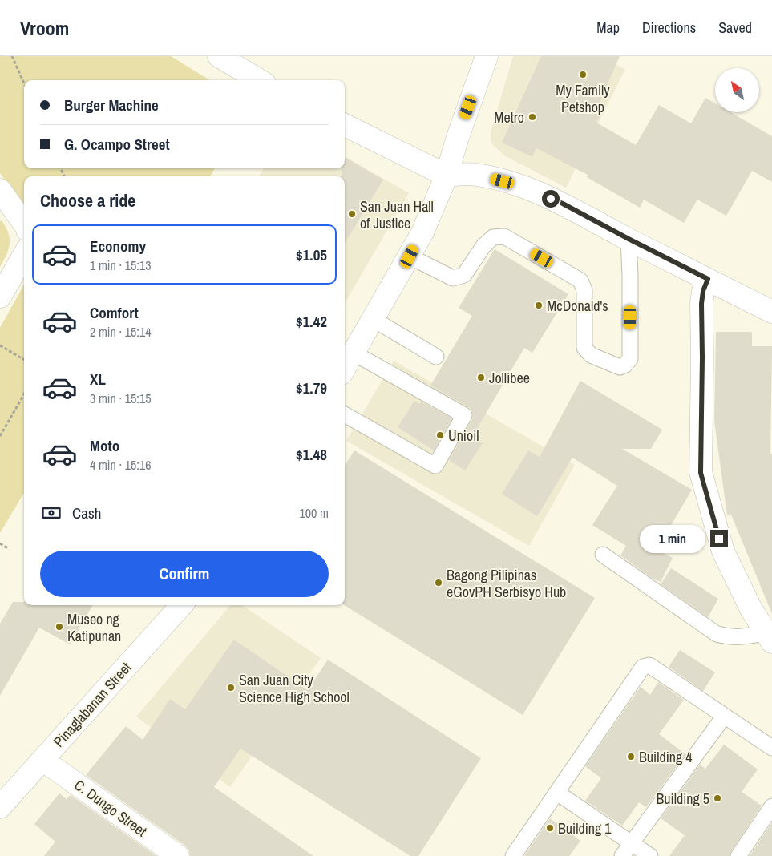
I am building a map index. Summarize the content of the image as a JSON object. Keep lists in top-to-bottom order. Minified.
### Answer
{"streets":{"main road":["Pinaglabanan Street","C. Dungo Street"]},"crossings":[["Pinaglabanan Street","C. Dungo Street"]],"places":["My Family Petshop","Metro","San Juan Hall of Justice","McDonald's","Jollibee","Unioil","Bagong Pilipinas eGovPH Serbisyo Hub","Museo ng Katipunan","San Juan City Science High School","Building 4","Building 5","Building 1"],"north":"top left","page":{"header":"Vroom","nav":["Map","Directions","Saved"],"banner":["Burger Machine","G. Ocampo Street"],"heading":"Choose a ride","list":[{"name":"Economy","note":"1 min · 15:13","value":"$1.05"},{"name":"Comfort","note":"2 min · 15:14","value":"$1.42"},{"name":"XL","note":"3 min · 15:15","value":"$1.79"},{"name":"Moto","note":"4 min · 15:16","value":"$1.48"}],"pay":["Cash","100 m"],"bubble":"1 min","buttons":"Confirm"}}
